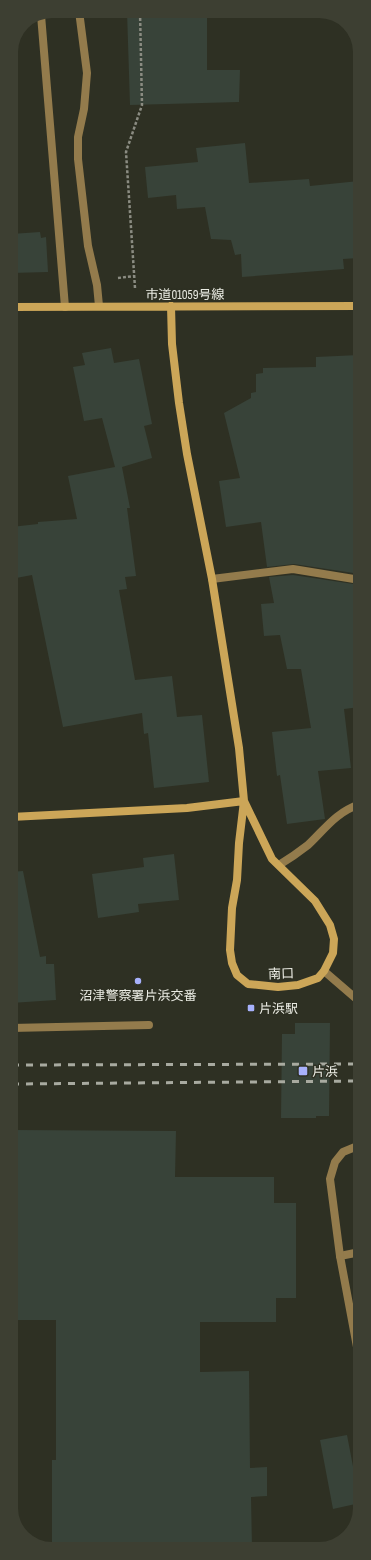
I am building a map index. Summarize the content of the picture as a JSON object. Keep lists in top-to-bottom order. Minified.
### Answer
{"streets":{"street":["市道01059号線","南口"]},"places":{"other":["沼津警察署片浜交番"],"transit":["片浜駅","片浜"]}}
